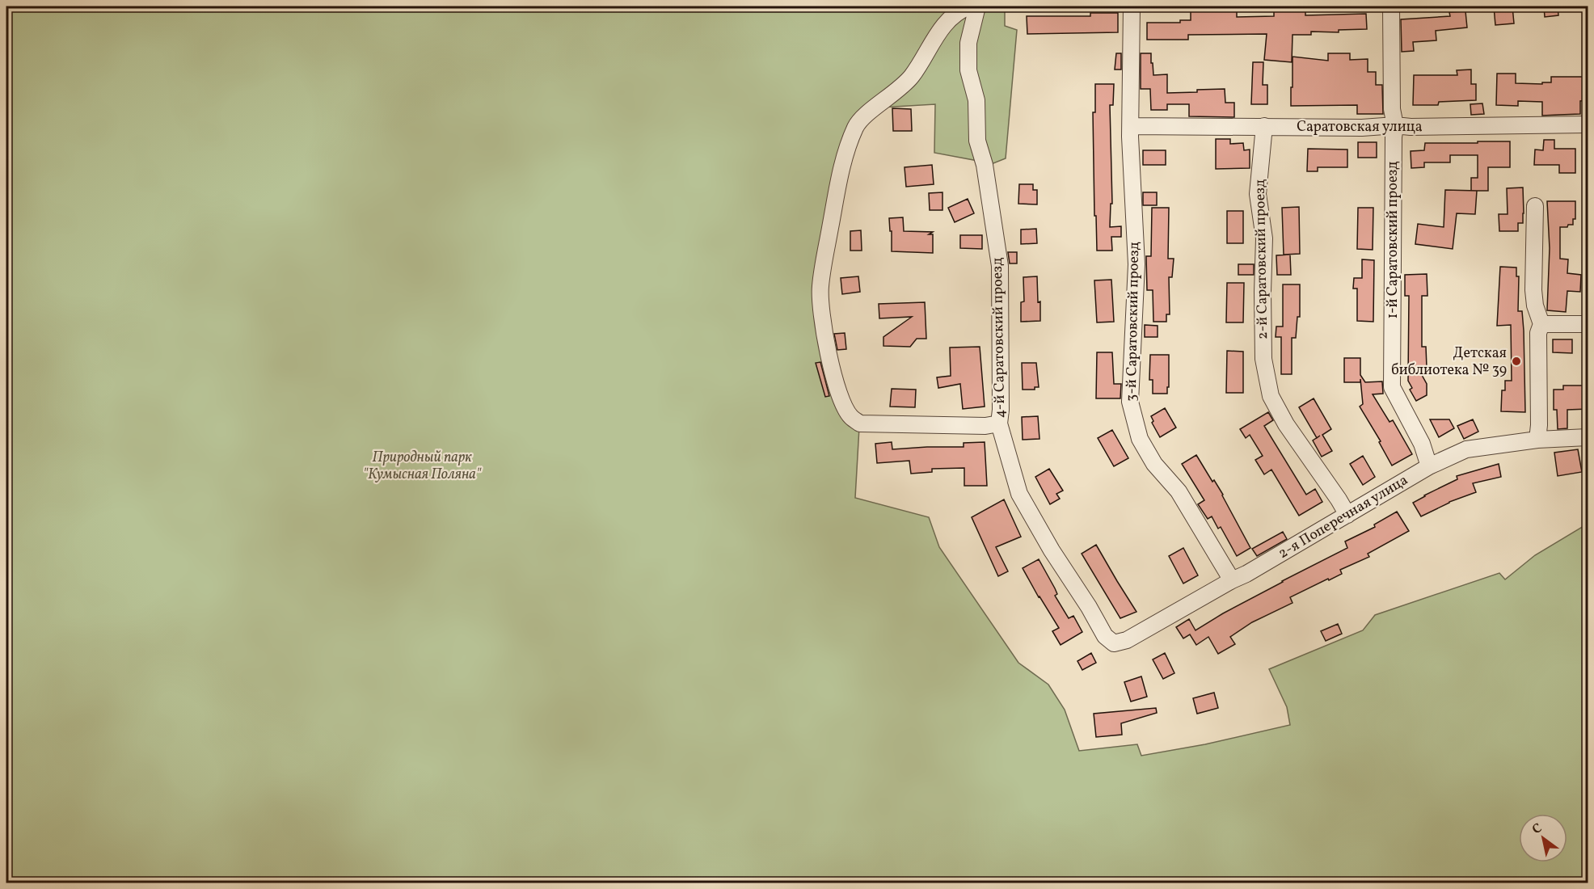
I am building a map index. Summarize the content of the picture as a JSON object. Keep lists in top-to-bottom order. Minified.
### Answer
{"streets":{"street":["Саратовская улица","1-й Саратовский проезд","2-й Саратовский проезд","3-й Саратовский проезд","4-й Саратовский проезд","2-я Поперечная улица"]},"crossings":[["Саратовская улица","1-й Саратовский проезд"],["Саратовская улица","2-й Саратовский проезд"],["Саратовская улица","3-й Саратовский проезд"],["1-й Саратовский проезд","2-я Поперечная улица"],["2-й Саратовский проезд","2-я Поперечная улица"],["3-й Саратовский проезд","2-я Поперечная улица"],["4-й Саратовский проезд","2-я Поперечная улица"]],"parks":["Природный парк \"Кумысная Поляна\""],"places":["Детская библиотека № 39"],"north":"top left"}
